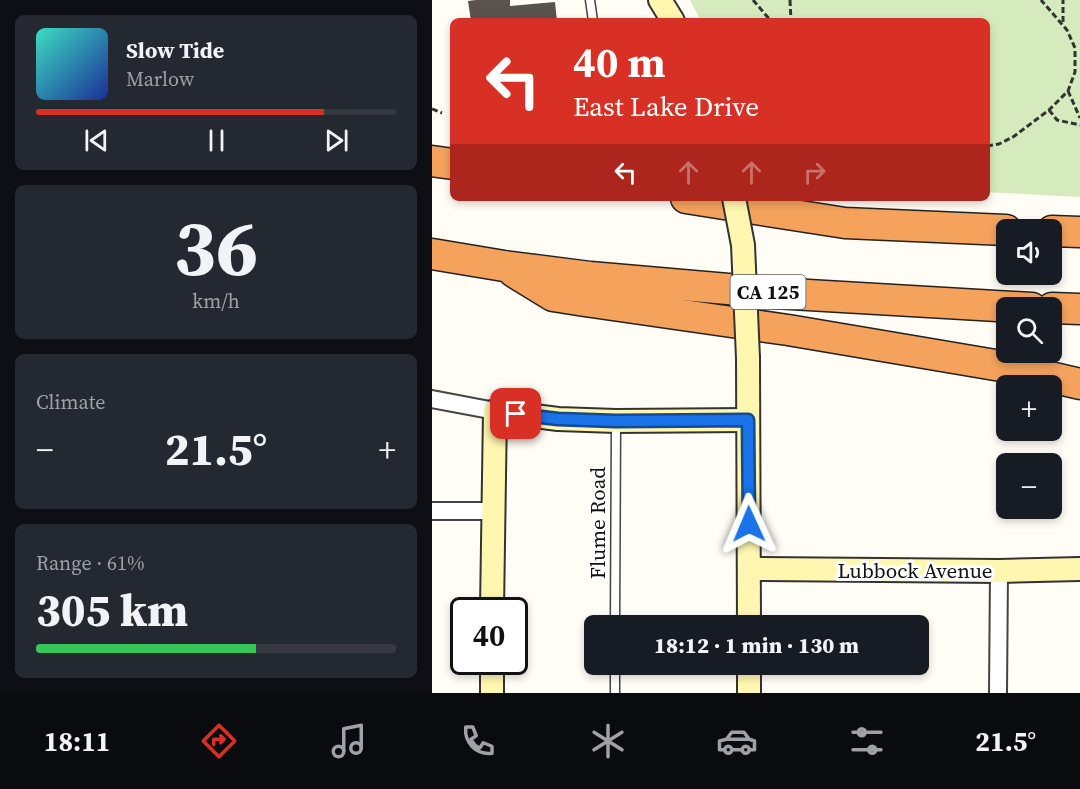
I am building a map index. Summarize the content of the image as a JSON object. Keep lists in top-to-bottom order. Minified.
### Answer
{"streets":{"highway":["CA 125"],"street":["Lubbock Avenue"],"lane":["Flume Road"]},"page":{"turn":["40 m","East Lake Drive"],"song":["Slow Tide","Marlow"],"tile":[["36","km/h"],"Climate",["Range · 61%","305 km"]],"map_buttons":["+","−"],"heat":["−","21.5°","+"],"limit":"40","trip":"18:12 · 1 min · 130 m","tabs":["18:11","21.5°"]}}
